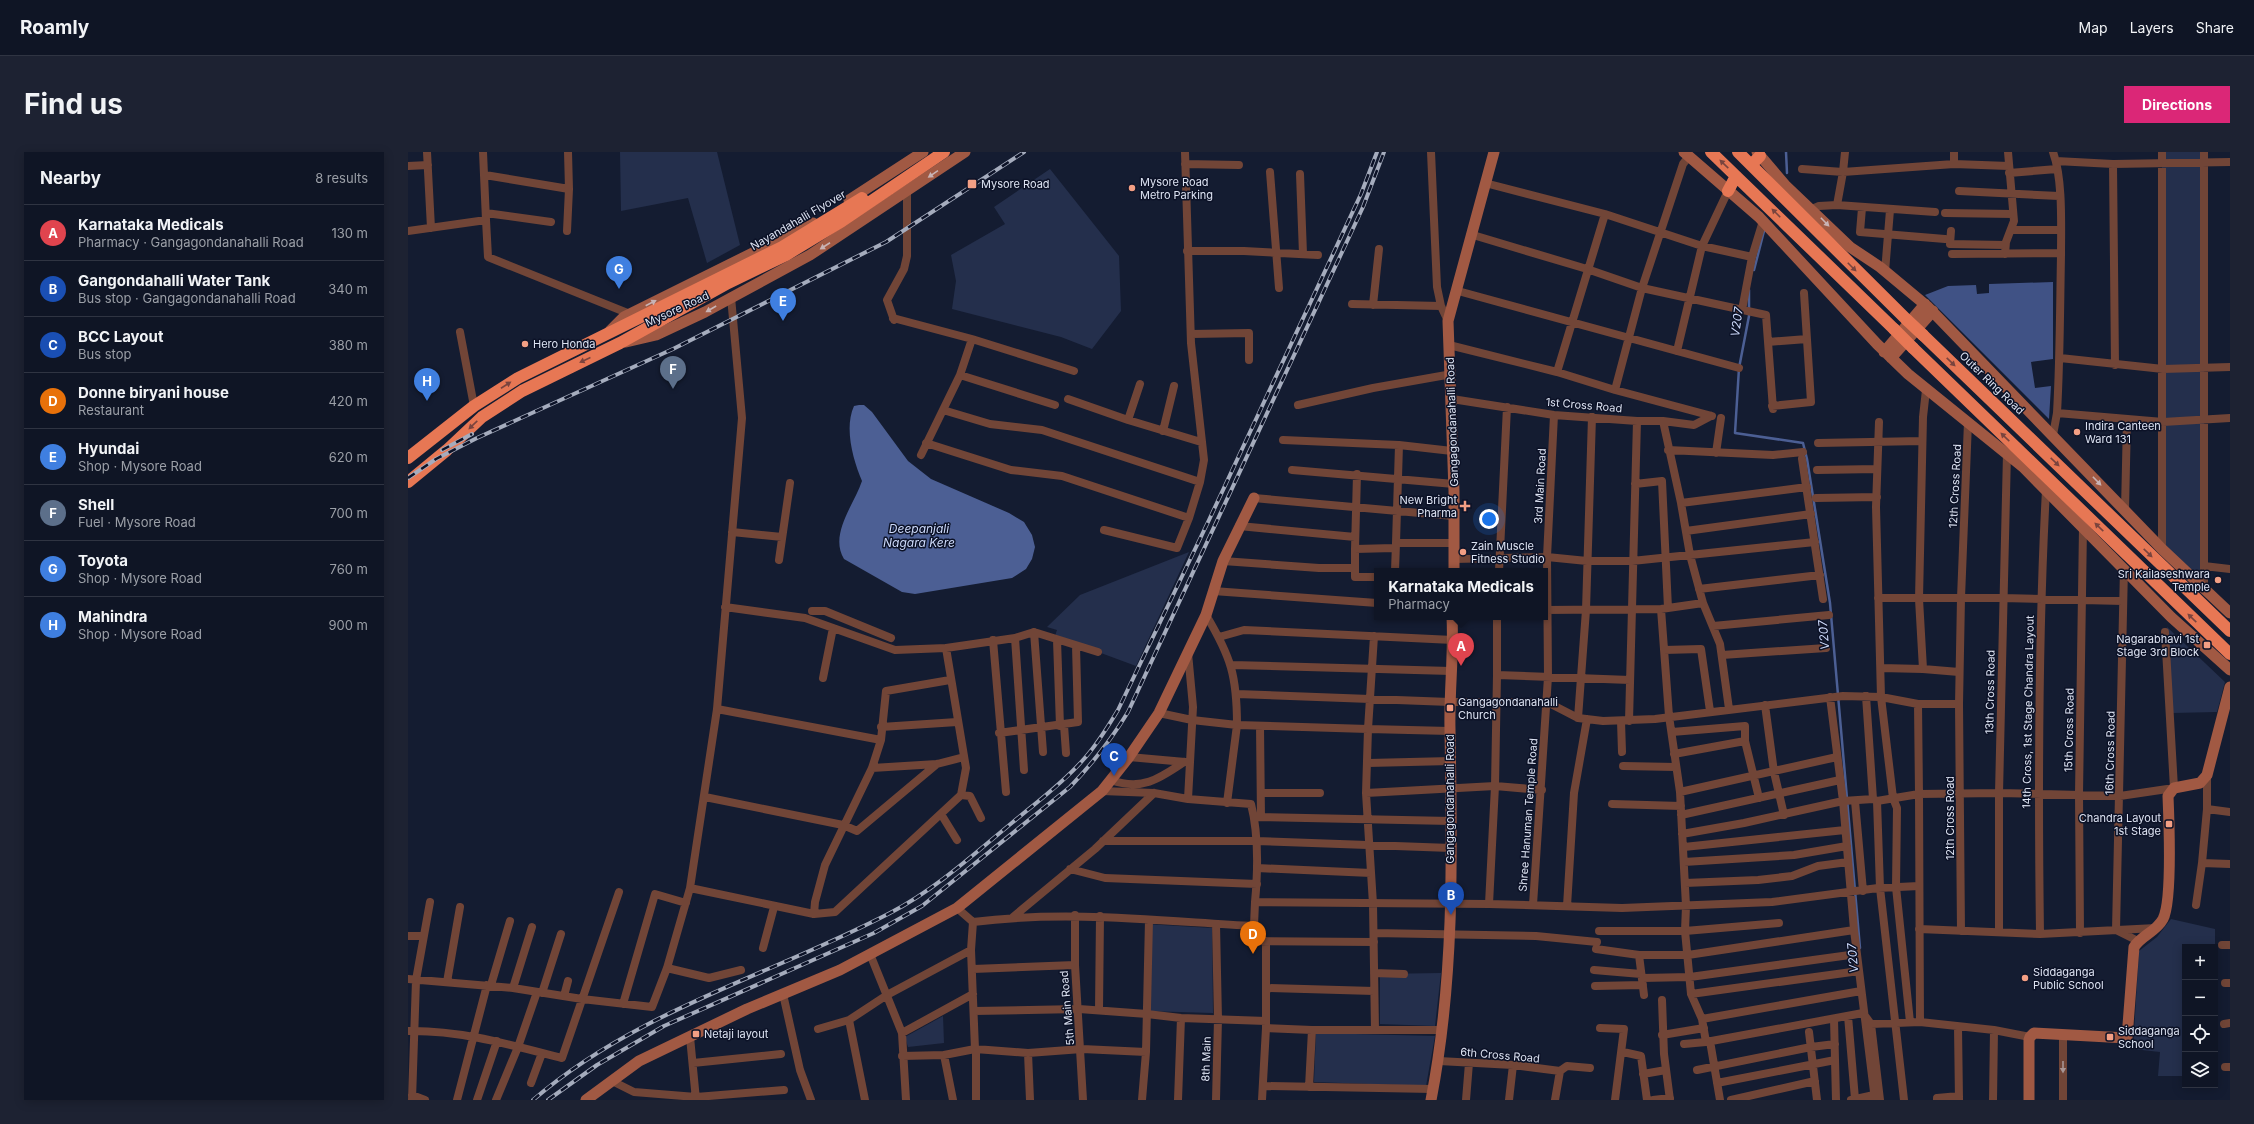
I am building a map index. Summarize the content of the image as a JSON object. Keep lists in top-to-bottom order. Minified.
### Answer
{"streets":{"highway":["Nayandahalli Flyover","Mysore Road","Outer Ring Road"],"street":["1st Cross Road","Gangagondanahalli Road","3rd Main Road","12th Cross Road","13th Cross Road","14th Cross, 1st Stage Chandra Layout","15th Cross Road","16th Cross Road","Shree Hanuman Temple Road","5th Main Road","6th Cross Road","8th Main"]},"crossings":[["Nayandahalli Flyover","Mysore Road"],["1st Cross Road","Gangagondanahalli Road"],["1st Cross Road","3rd Main Road"],["Gangagondanahalli Road","6th Cross Road"],["3rd Main Road","Shree Hanuman Temple Road"]],"water":["V207","Deepanjali Nagara Kere"],"places":{"transit":["Mysore Road","Nagarabhavi 1st Stage 3rd Block","Gangagondanahalli Church","Chandra Layout 1st Stage","Netaji layout","Siddaganga School"],"other":["Mysore Road Metro Parking","Hero Honda","Indira Canteen Ward 131","Zain Muscle Fitness Studio","Sri Kailaseshwara Temple","Siddaganga Public School"],"health":["New Bright Pharma"]},"page":{"header":"Roamly","nav":["Map","Layers","Share"],"buttons":"Directions","title":"Find us","heading":["Nearby","8 results"],"list":[{"mark":"A","name":"Karnataka Medicals","note":"Pharmacy · Gangagondanahalli Road","value":"130 m"},{"mark":"B","name":"Gangondahalli Water Tank","note":"Bus stop · Gangagondanahalli Road","value":"340 m"},{"mark":"C","name":"BCC Layout","note":"Bus stop","value":"380 m"},{"mark":"D","name":"Donne biryani house","note":"Restaurant","value":"420 m"},{"mark":"E","name":"Hyundai","note":"Shop · Mysore Road","value":"620 m"},{"mark":"F","name":"Shell","note":"Fuel · Mysore Road","value":"700 m"},{"mark":"G","name":"Toyota","note":"Shop · Mysore Road","value":"760 m"},{"mark":"H","name":"Mahindra","note":"Shop · Mysore Road","value":"900 m"}],"pins":["G","E","F","H","A","C","B","D"],"popup":["Karnataka Medicals","Pharmacy"],"map_buttons":["+","−"]}}
